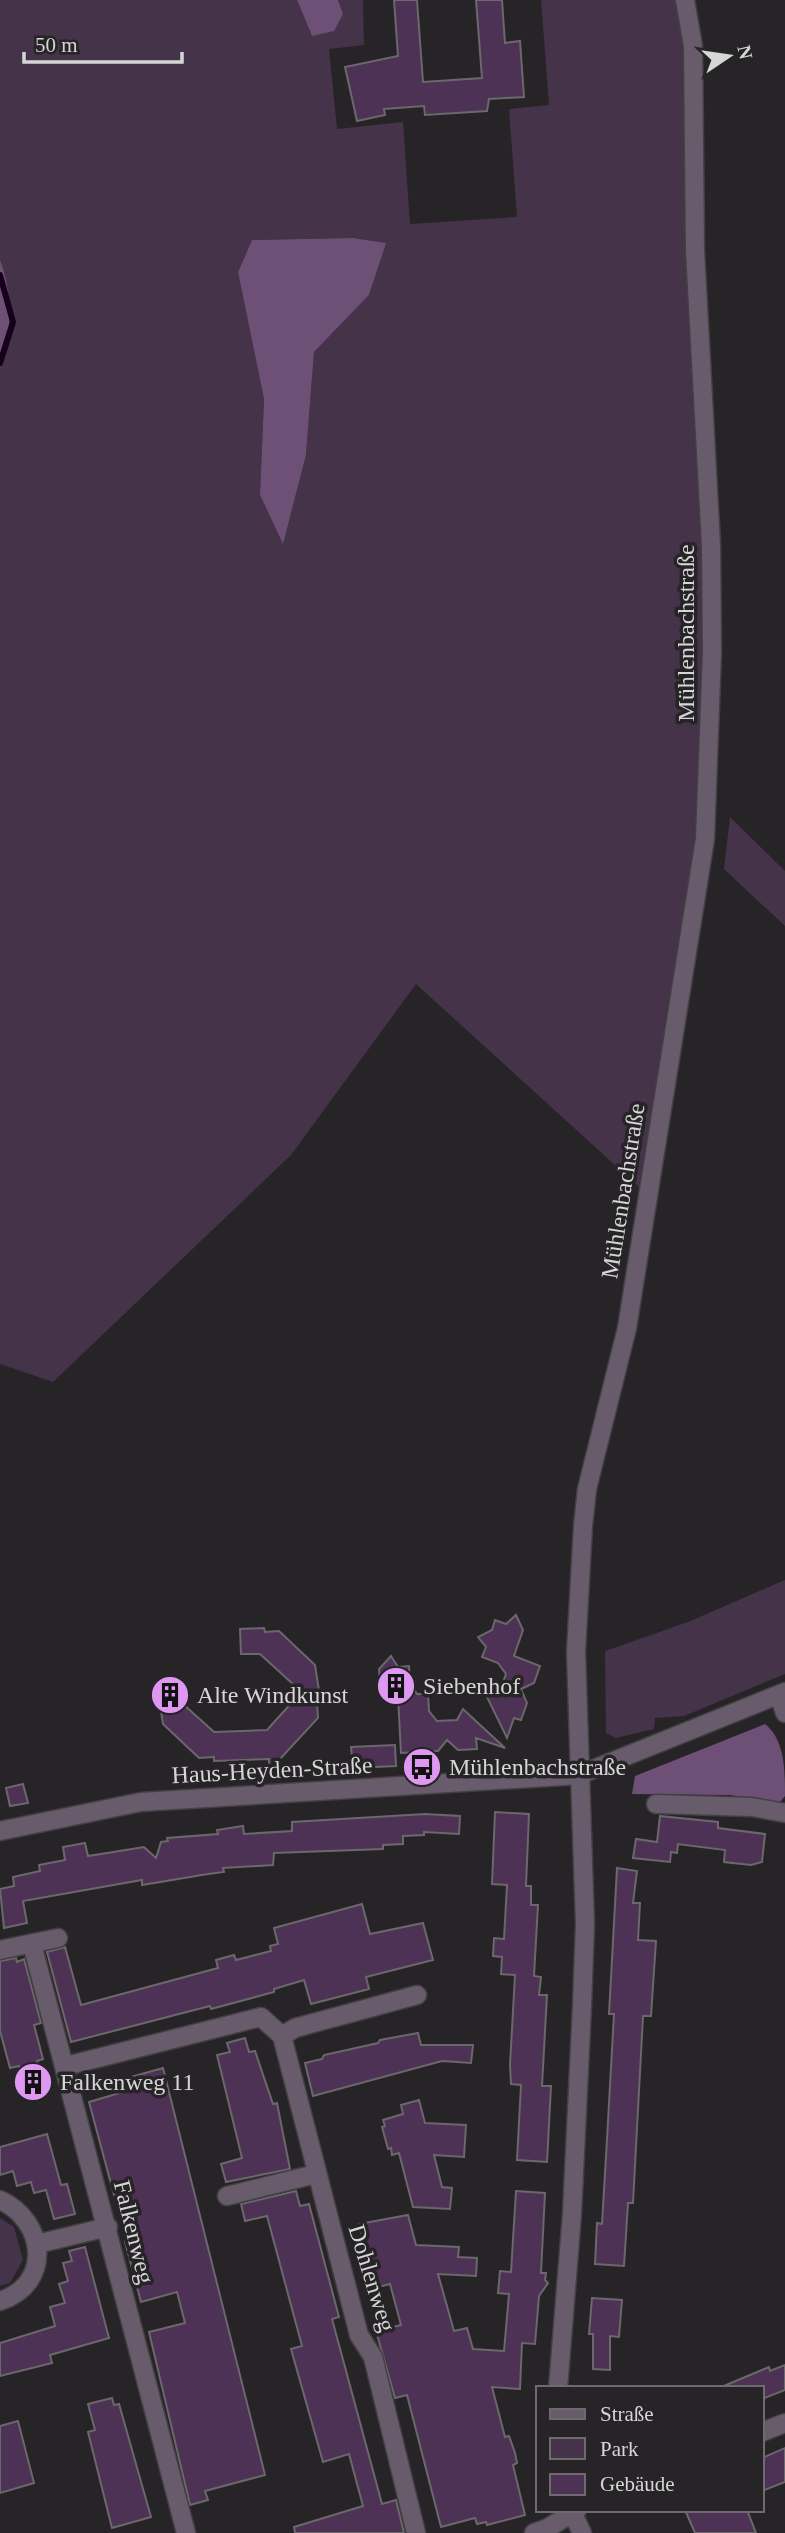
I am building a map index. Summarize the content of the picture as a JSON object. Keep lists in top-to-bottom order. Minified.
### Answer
{"streets":{"street":["Mühlenbachstraße","Haus-Heyden-Straße","Falkenweg","Dohlenweg"]},"crossings":[["Mühlenbachstraße","Haus-Heyden-Straße"]],"places":{"building":["Siebenhof","Alte Windkunst","Falkenweg 11"],"bus stop":["Mühlenbachstraße"]},"legend":["Straße","Park","Gebäude"],"scale_bar":"50 m","north":"right"}
